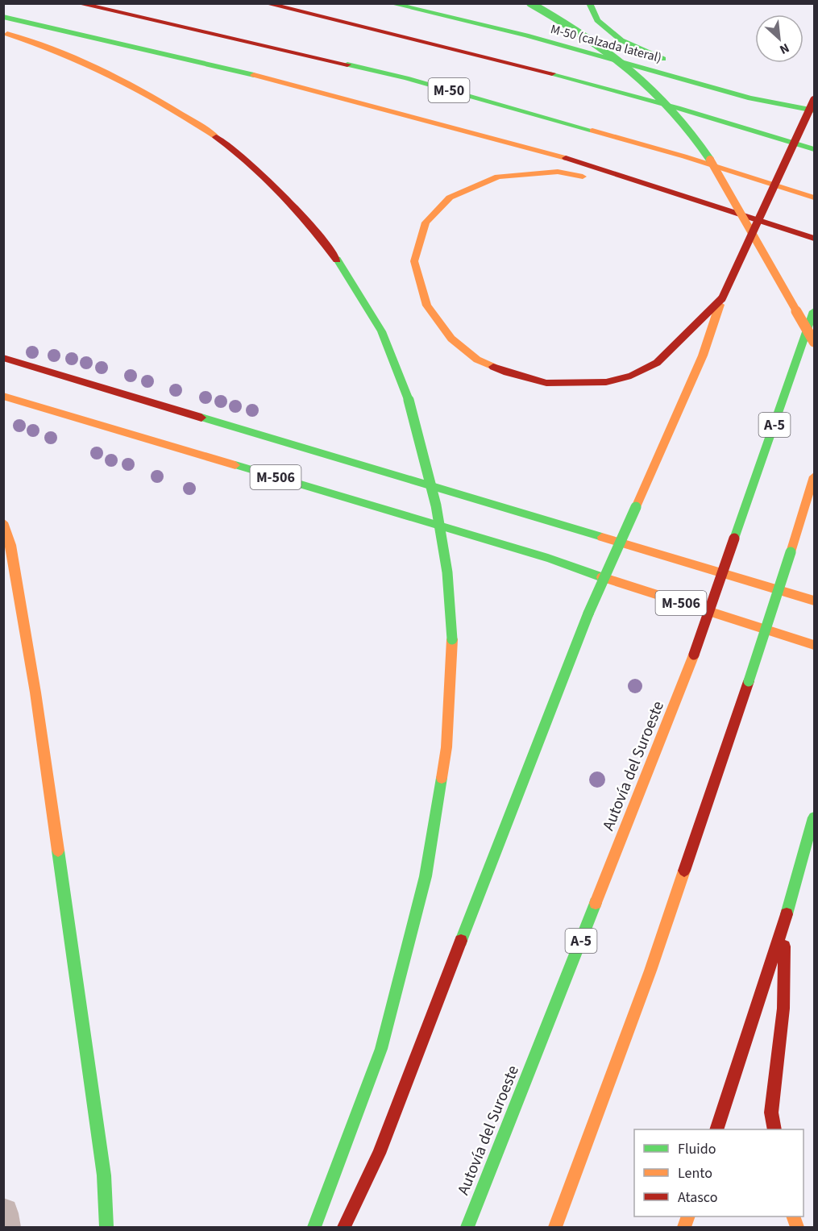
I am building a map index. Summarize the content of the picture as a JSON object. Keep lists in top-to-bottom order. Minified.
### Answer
{"streets":{"highway":["M-50 (calzada lateral)","M-50","A-5","M-506","Autovía del Suroeste"]},"legend":["Fluido","Lento","Atasco"],"north":"bottom right"}
